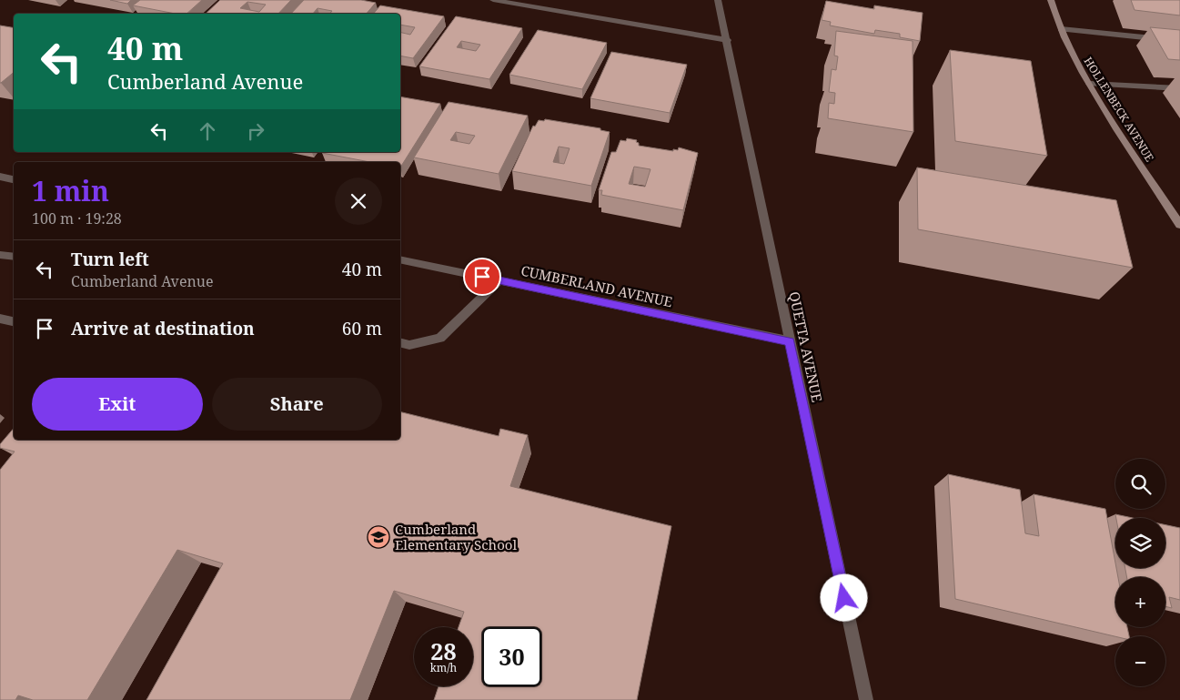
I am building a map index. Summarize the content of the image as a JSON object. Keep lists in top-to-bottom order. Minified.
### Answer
{"streets":{"street":["HOLLENBECK AVENUE","CUMBERLAND AVENUE","QUETTA AVENUE"]},"crossings":[["CUMBERLAND AVENUE","QUETTA AVENUE"]],"places":{"school or university":["Cumberland Elementary School"]},"page":{"turn":["40 m","Cumberland Avenue"],"heading":["1 min","100 m · 19:28"],"list":[{"name":"Turn left","note":"Cumberland Avenue","value":"40 m"},{"name":"Arrive at destination","value":"60 m"}],"buttons":["Exit","Share"],"map_buttons":["+","−"],"speed":"28 km/h","limit":"30"}}
